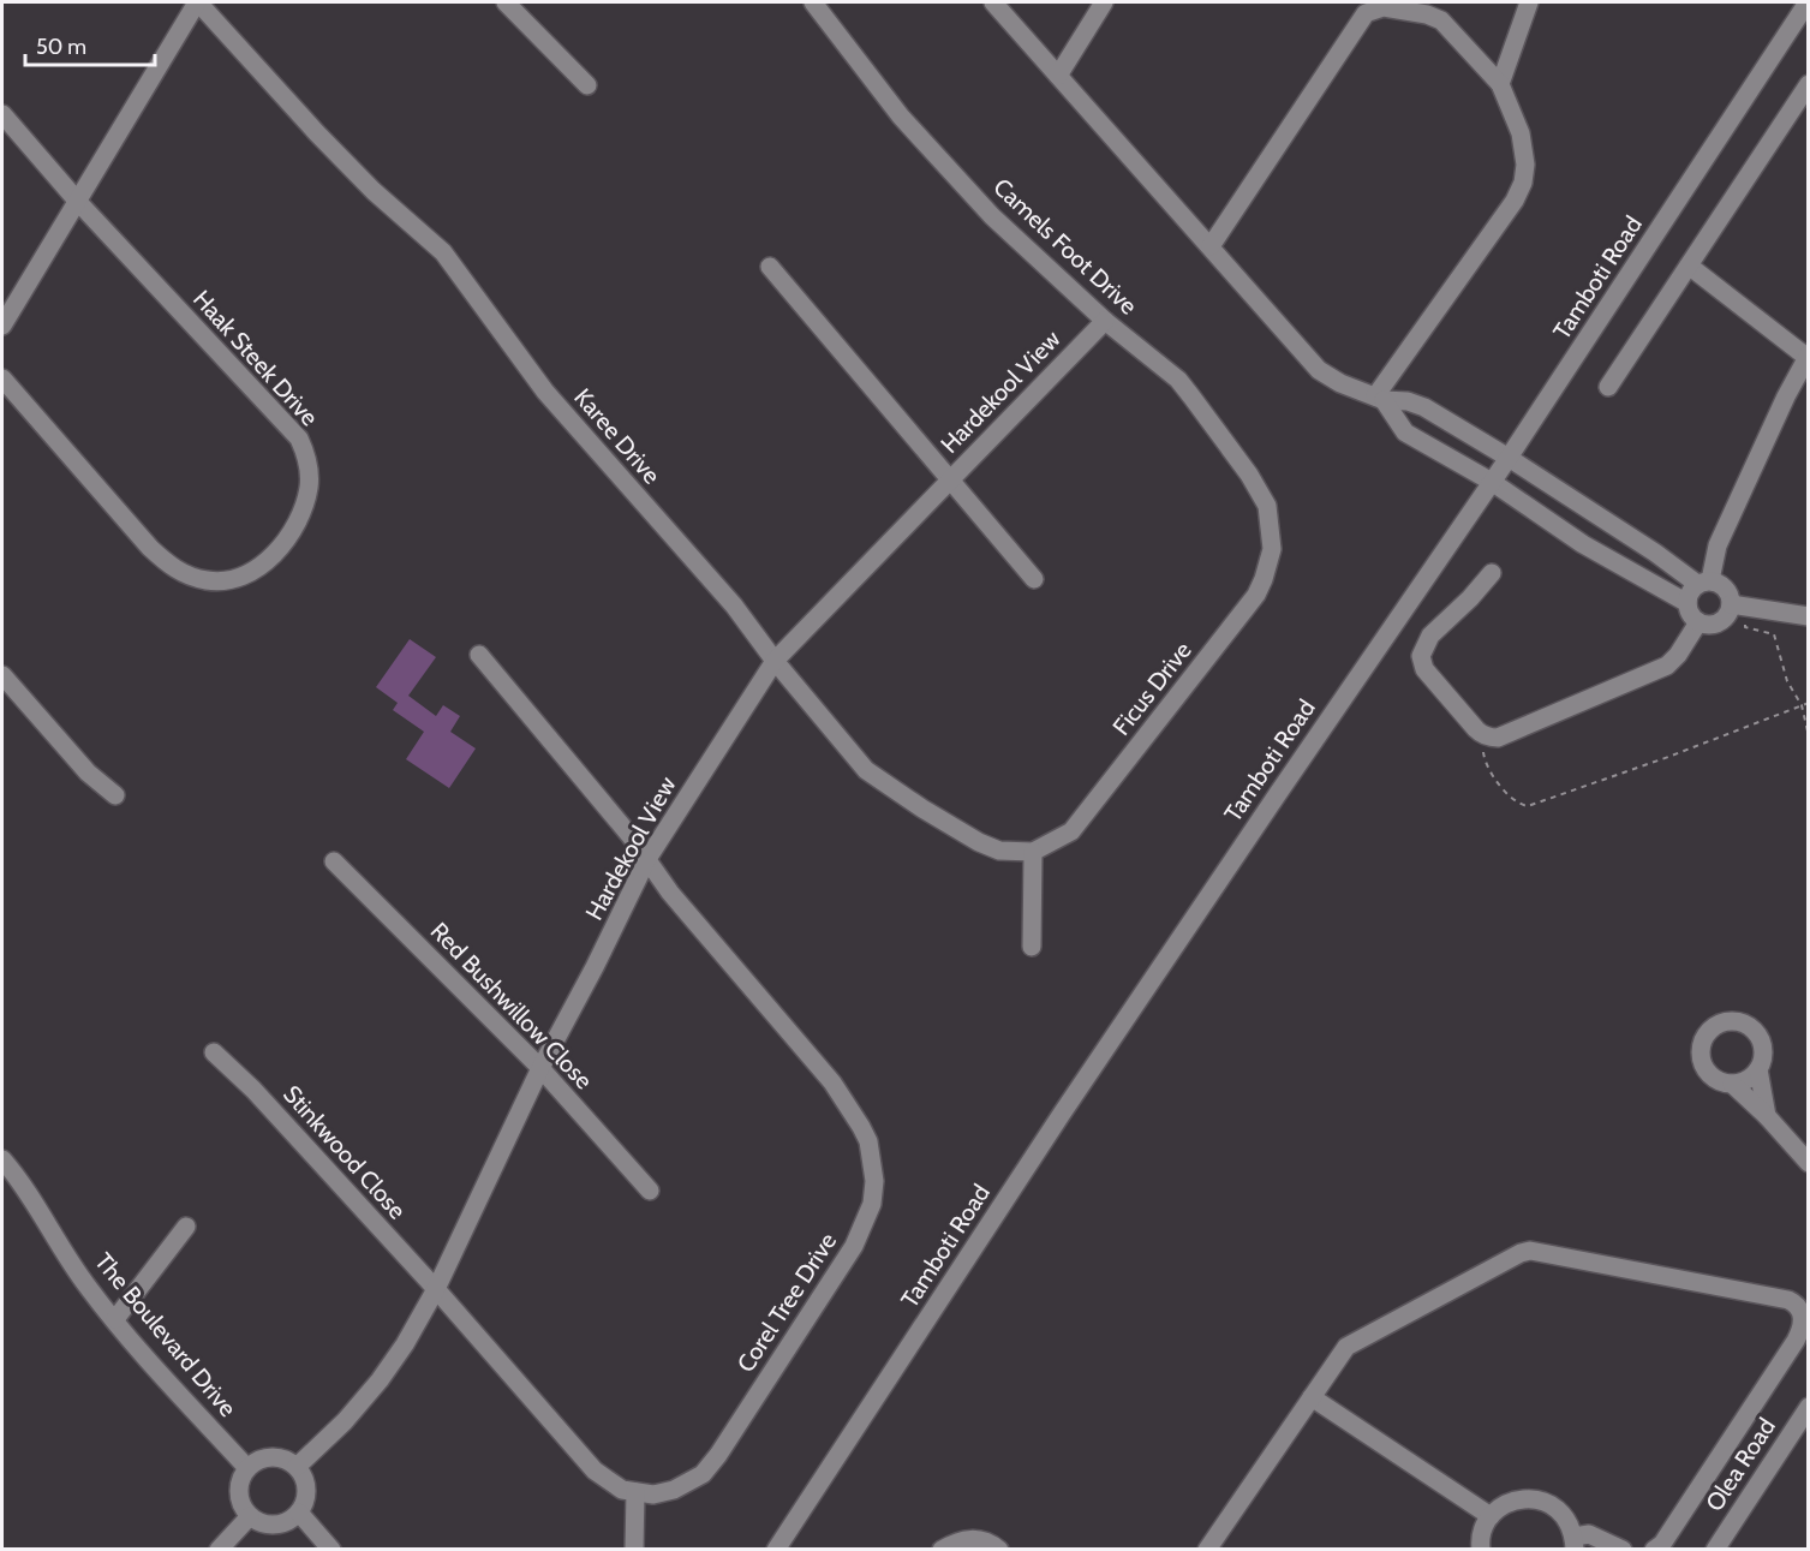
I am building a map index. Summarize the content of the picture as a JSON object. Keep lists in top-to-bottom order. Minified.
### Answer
{"streets":{"street":["Camels Foot Drive","Tamboti Road","Haak Steek Drive","Hardekool View","Karee Drive","Ficus Drive","Red Bushwillow Close","Stinkwood Close","Corel Tree Drive","The Boulevard Drive","Olea Road"]},"crossings":[["Camels Foot Drive","Hardekool View"],["Camels Foot Drive","Ficus Drive"],["Hardekool View","Karee Drive"],["Hardekool View","Red Bushwillow Close"],["Hardekool View","Stinkwood Close"],["Hardekool View","Corel Tree Drive"],["Hardekool View","The Boulevard Drive"],["Karee Drive","Ficus Drive"],["Stinkwood Close","Corel Tree Drive"]],"scale_bar":"50 m"}
